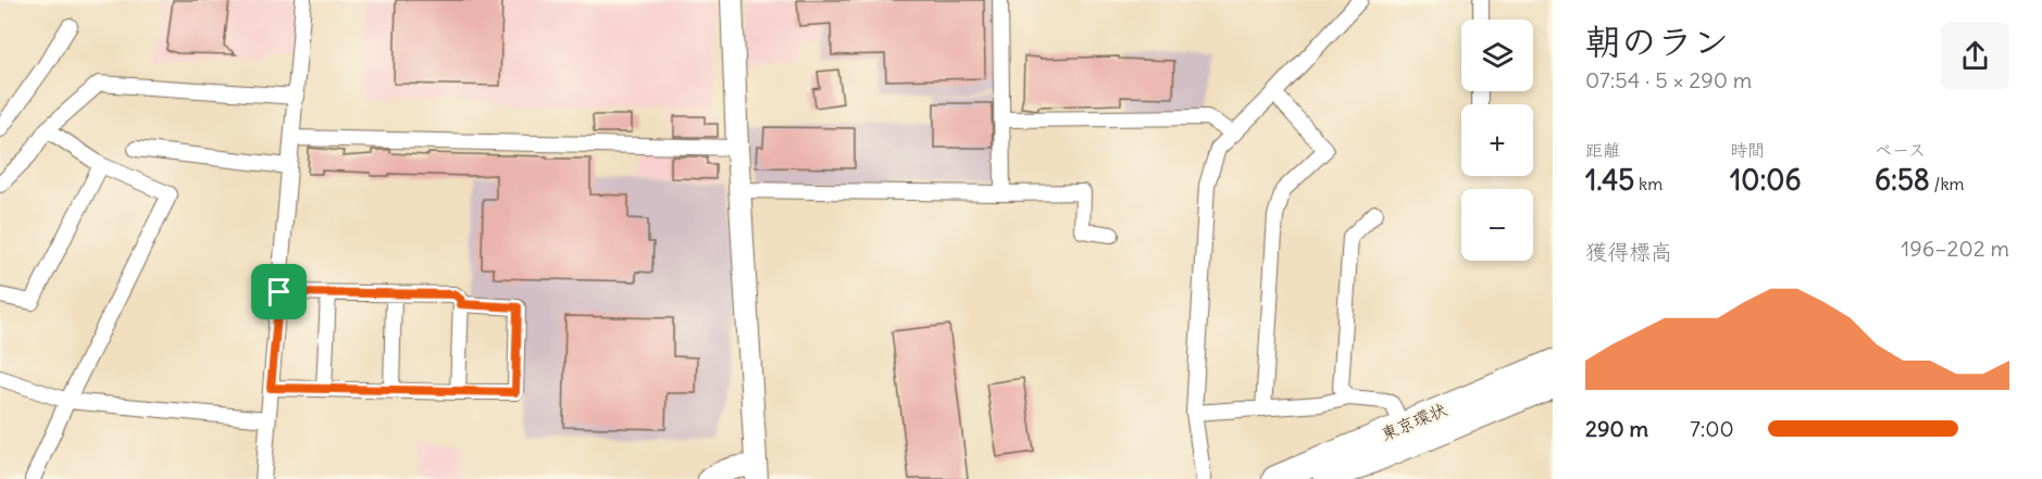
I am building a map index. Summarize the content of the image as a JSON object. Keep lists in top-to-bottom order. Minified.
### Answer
{"streets":{"highway":["東京環状"]},"page":{"heading":["朝のラン","07:54 · 5 × 290 m"],"map_buttons":["+","−"],"stats":[["距離","1.45 km"],["時間","10:06"],["ペース","6:58 /km"]],"chart":["獲得標高","196–202 m"],"list":[{"name":"290 m","note":"7:00"}]}}
